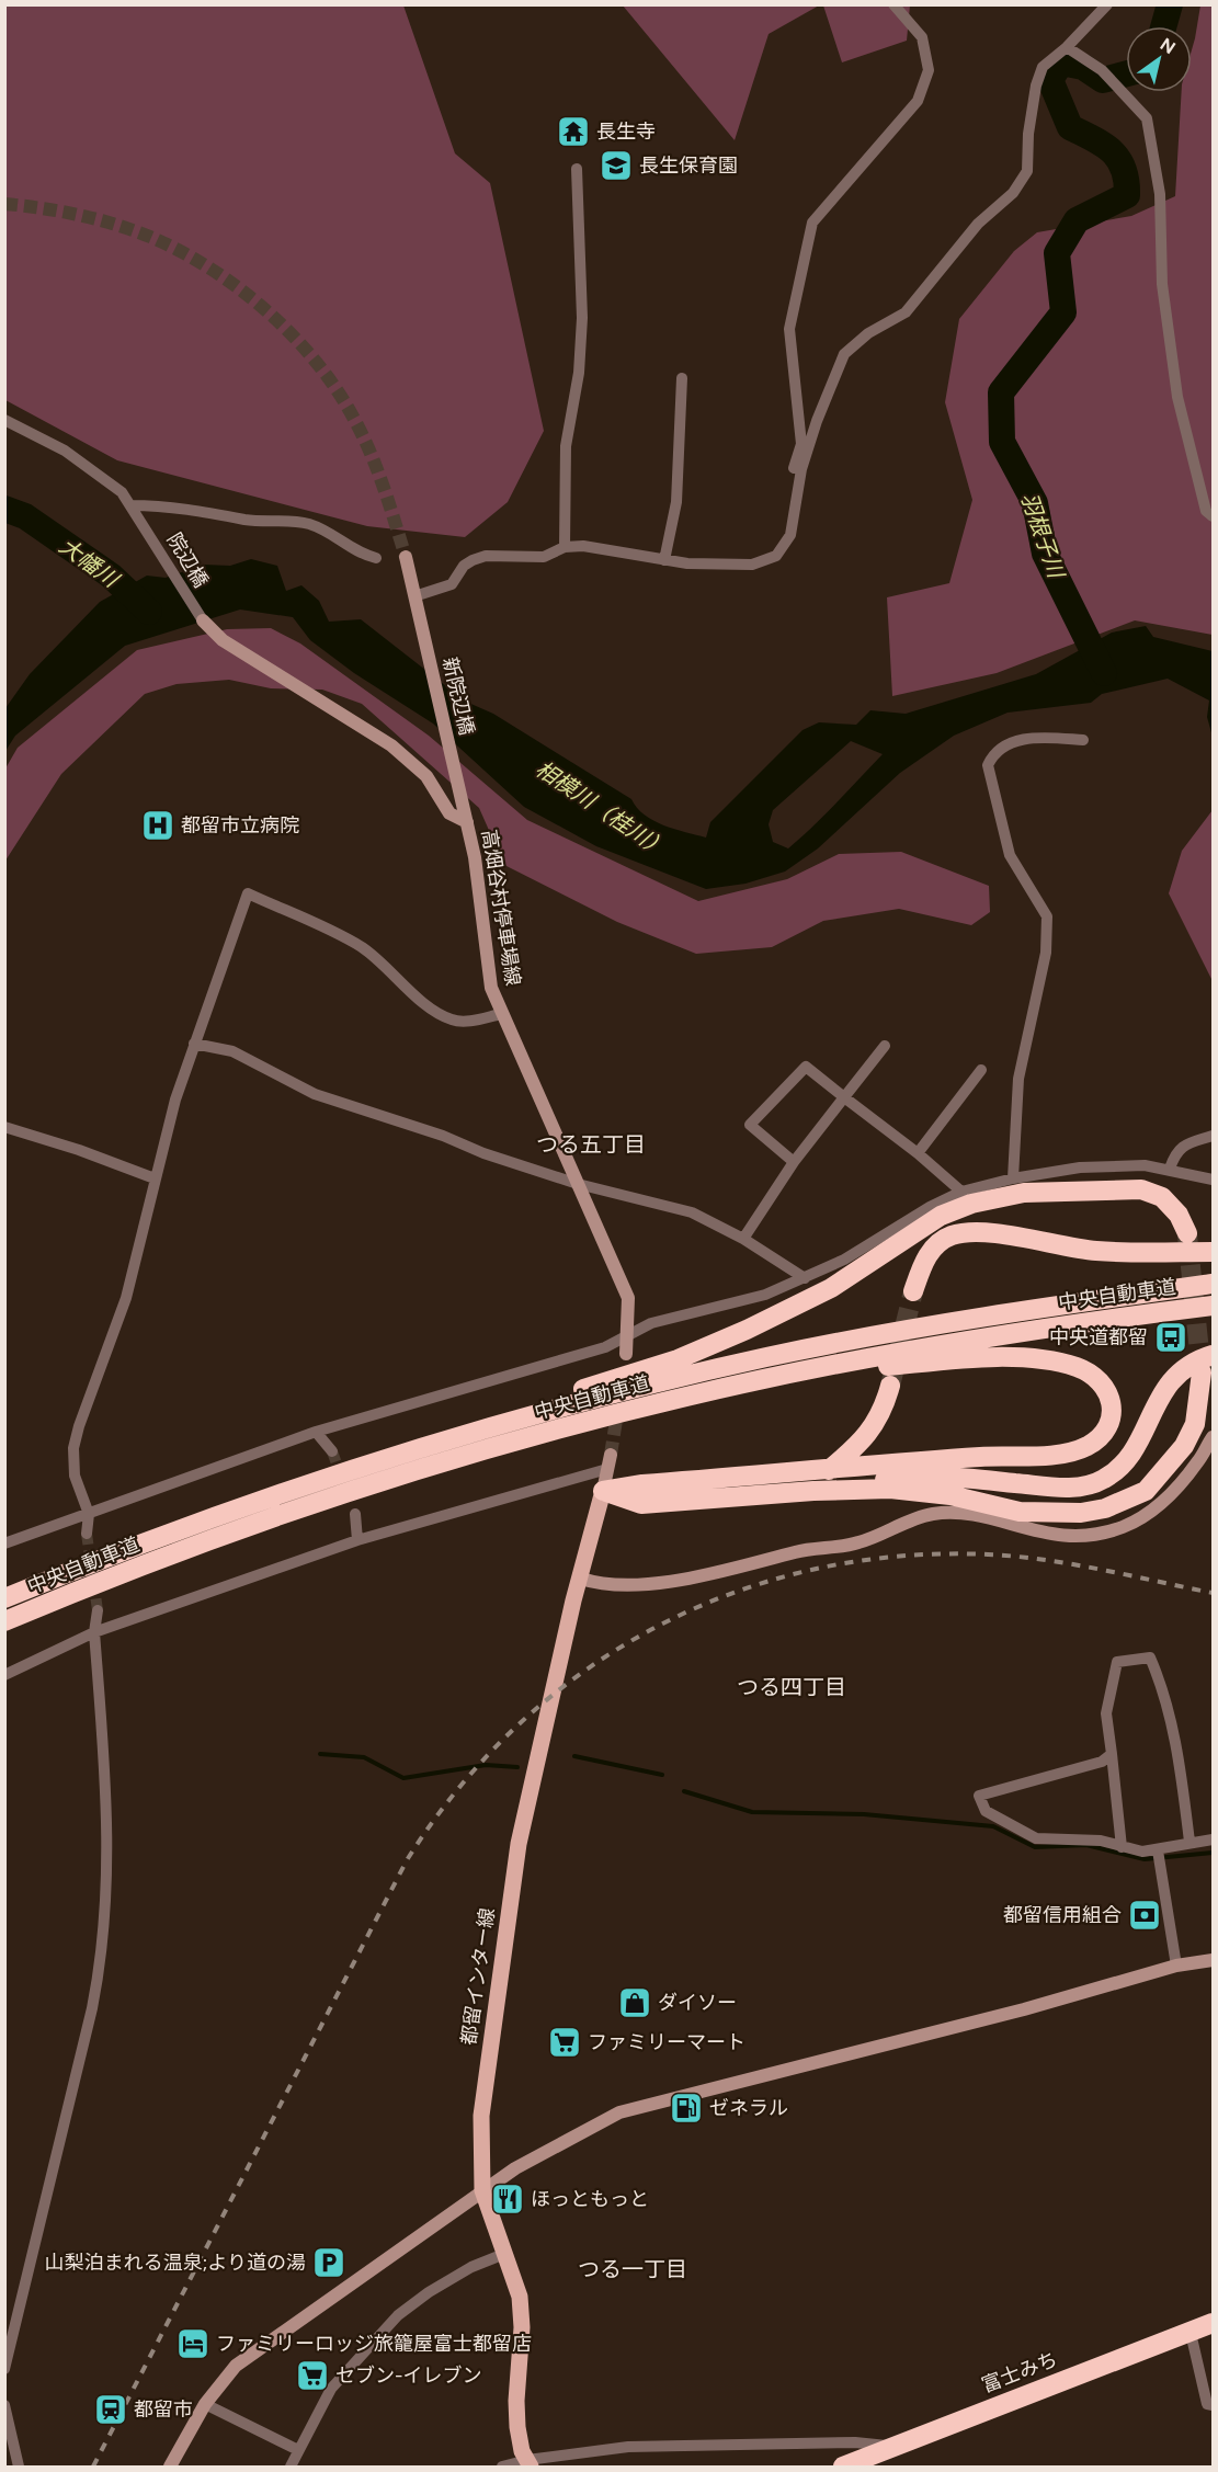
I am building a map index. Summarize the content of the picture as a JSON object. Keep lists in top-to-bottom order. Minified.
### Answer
{"streets":{"highway":["中央自動車道","富士みち"],"main road":["都留インター線"],"street":["院辺橋","新院辺橋","高畑谷村停車場線"]},"crossings":[["新院辺橋","高畑谷村停車場線"]],"districts":["つる五丁目","つる四丁目","つる一丁目"],"water":["羽根子川","大幡川","相模川（桂川）"],"places":{"temple":["長生寺"],"school or university":["長生保育園"],"hospital":["都留市立病院"],"bus stop":["中央道都留"],"bank":["都留信用組合"],"shop":["ダイソー"],"supermarket":["ファミリーマート","セブン-イレブン"],"fuel station":["ゼネラル"],"restaurant":["ほっともっと"],"parking":["山梨泊まれる温泉;より道の湯"],"hotel":["ファミリーロッジ旅籠屋富士都留店"],"station":["都留市"]},"north":"top right"}
